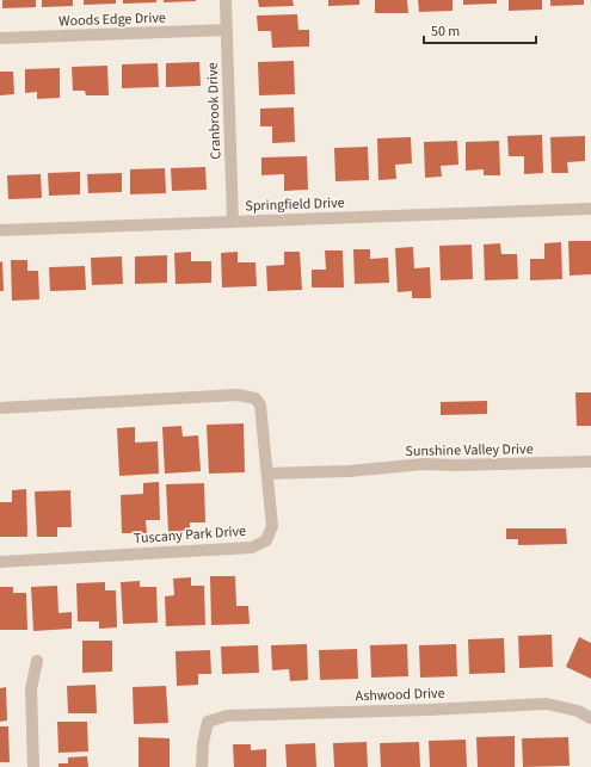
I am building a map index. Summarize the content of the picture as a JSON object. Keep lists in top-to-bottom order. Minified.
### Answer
{"streets":{"street":["Woods Edge Drive","Cranbrook Drive","Springfield Drive","Sunshine Valley Drive","Tuscany Park Drive","Ashwood Drive"]},"crossings":[["Woods Edge Drive","Cranbrook Drive"],["Cranbrook Drive","Springfield Drive"],["Sunshine Valley Drive","Tuscany Park Drive"]],"scale_bar":"50 m"}
